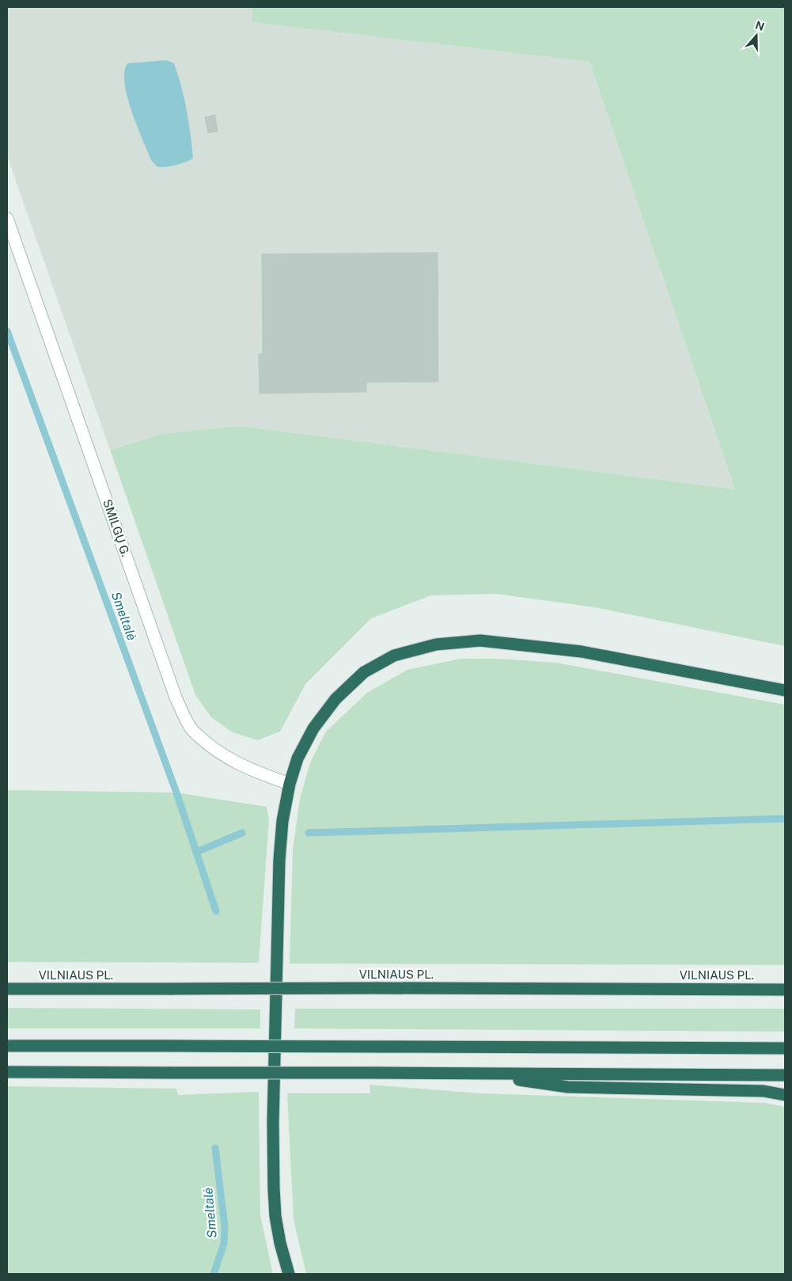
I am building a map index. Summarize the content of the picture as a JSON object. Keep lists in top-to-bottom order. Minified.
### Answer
{"streets":{"highway":["VILNIAUS PL."],"street":["SMILGŲ G."]},"water":["Smeltalė"],"north":"top"}
